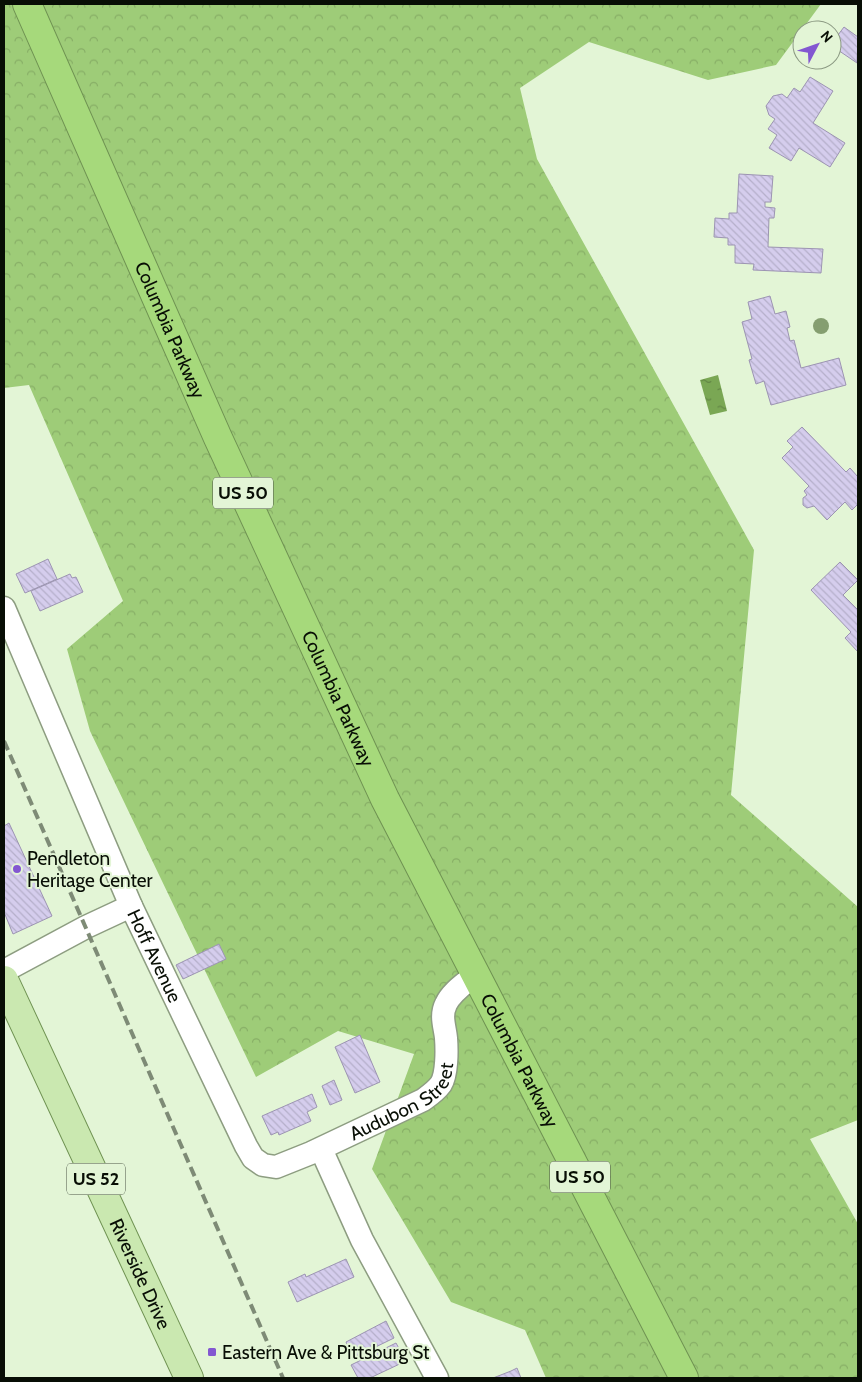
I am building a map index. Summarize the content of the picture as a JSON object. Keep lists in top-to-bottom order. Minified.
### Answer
{"streets":{"highway":["Columbia Parkway","US 50"],"main road":["US 52","Riverside Drive"],"street":["Hoff Avenue","Audubon Street"]},"crossings":[["Columbia Parkway","Audubon Street"],["Hoff Avenue","Audubon Street"]],"places":{"other":["Pendleton Heritage Center"],"transit":["Eastern Ave & Pittsburg St"]},"north":"top right"}
